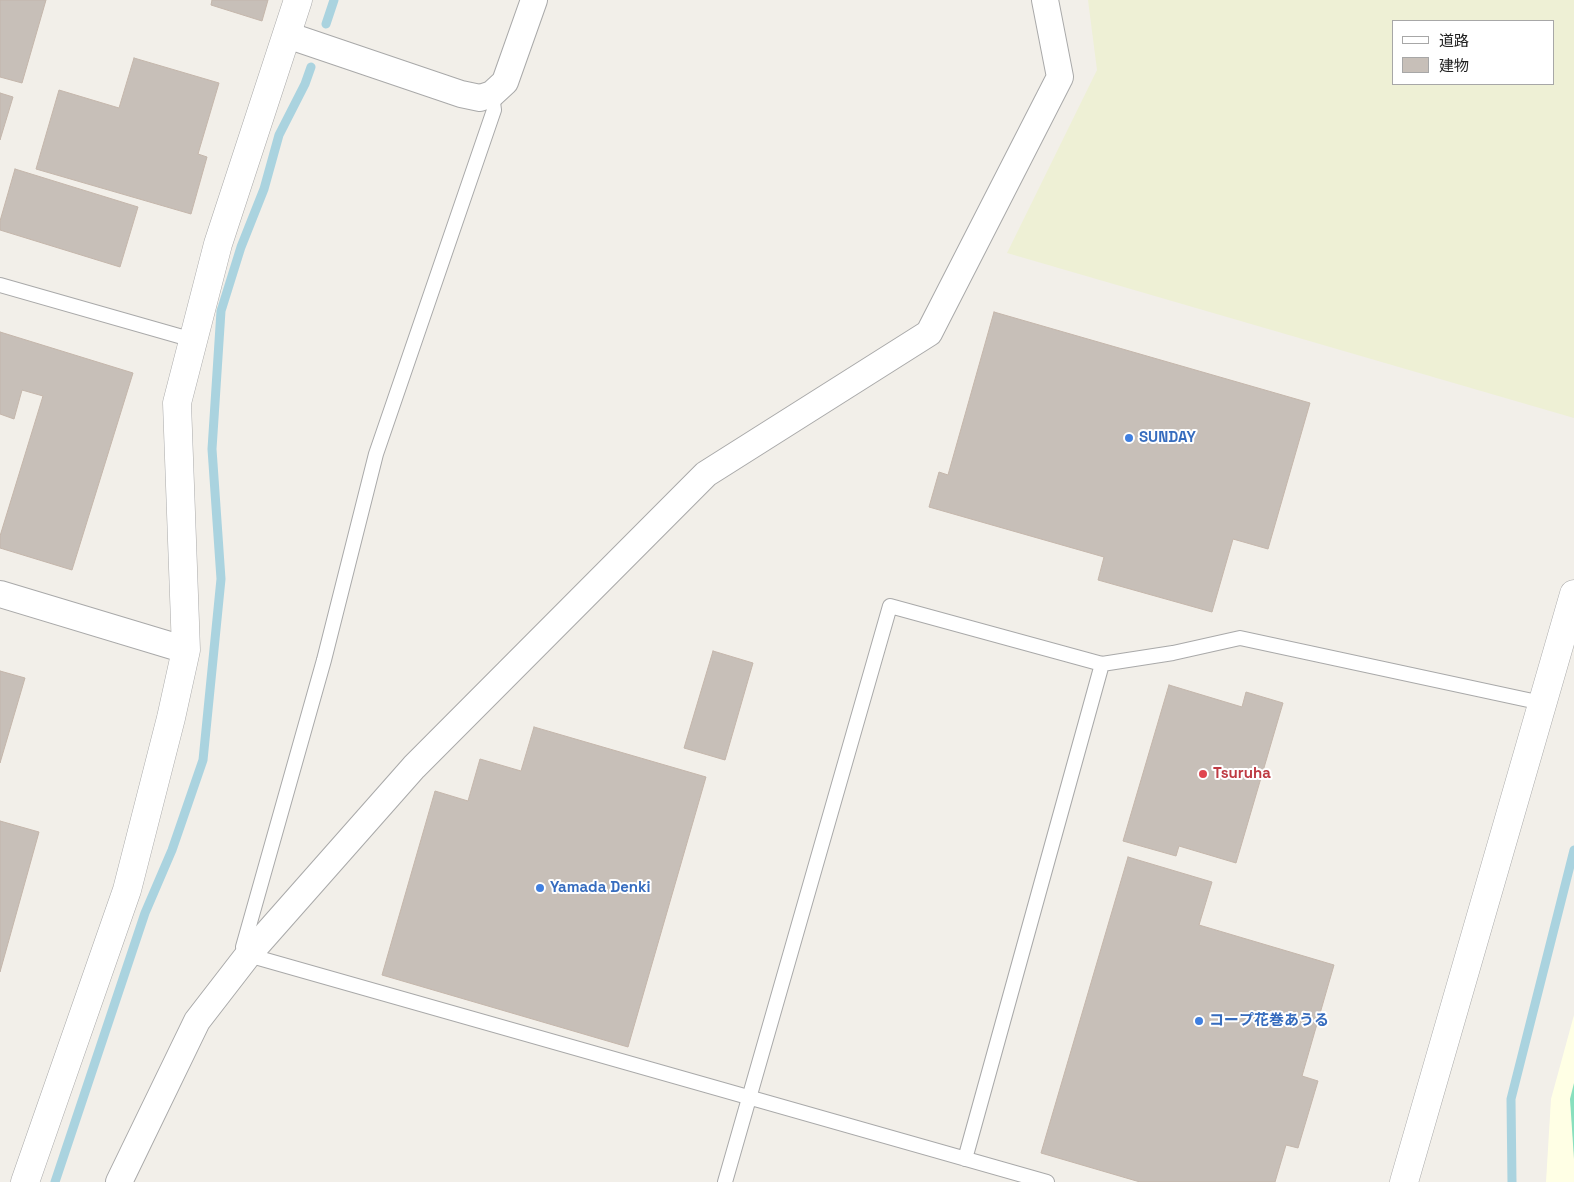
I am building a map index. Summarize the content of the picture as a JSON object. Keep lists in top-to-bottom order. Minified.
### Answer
{"places":["SUNDAY","Tsuruha","Yamada Denki","コープ花巻あうる"],"legend":["道路","建物"]}
